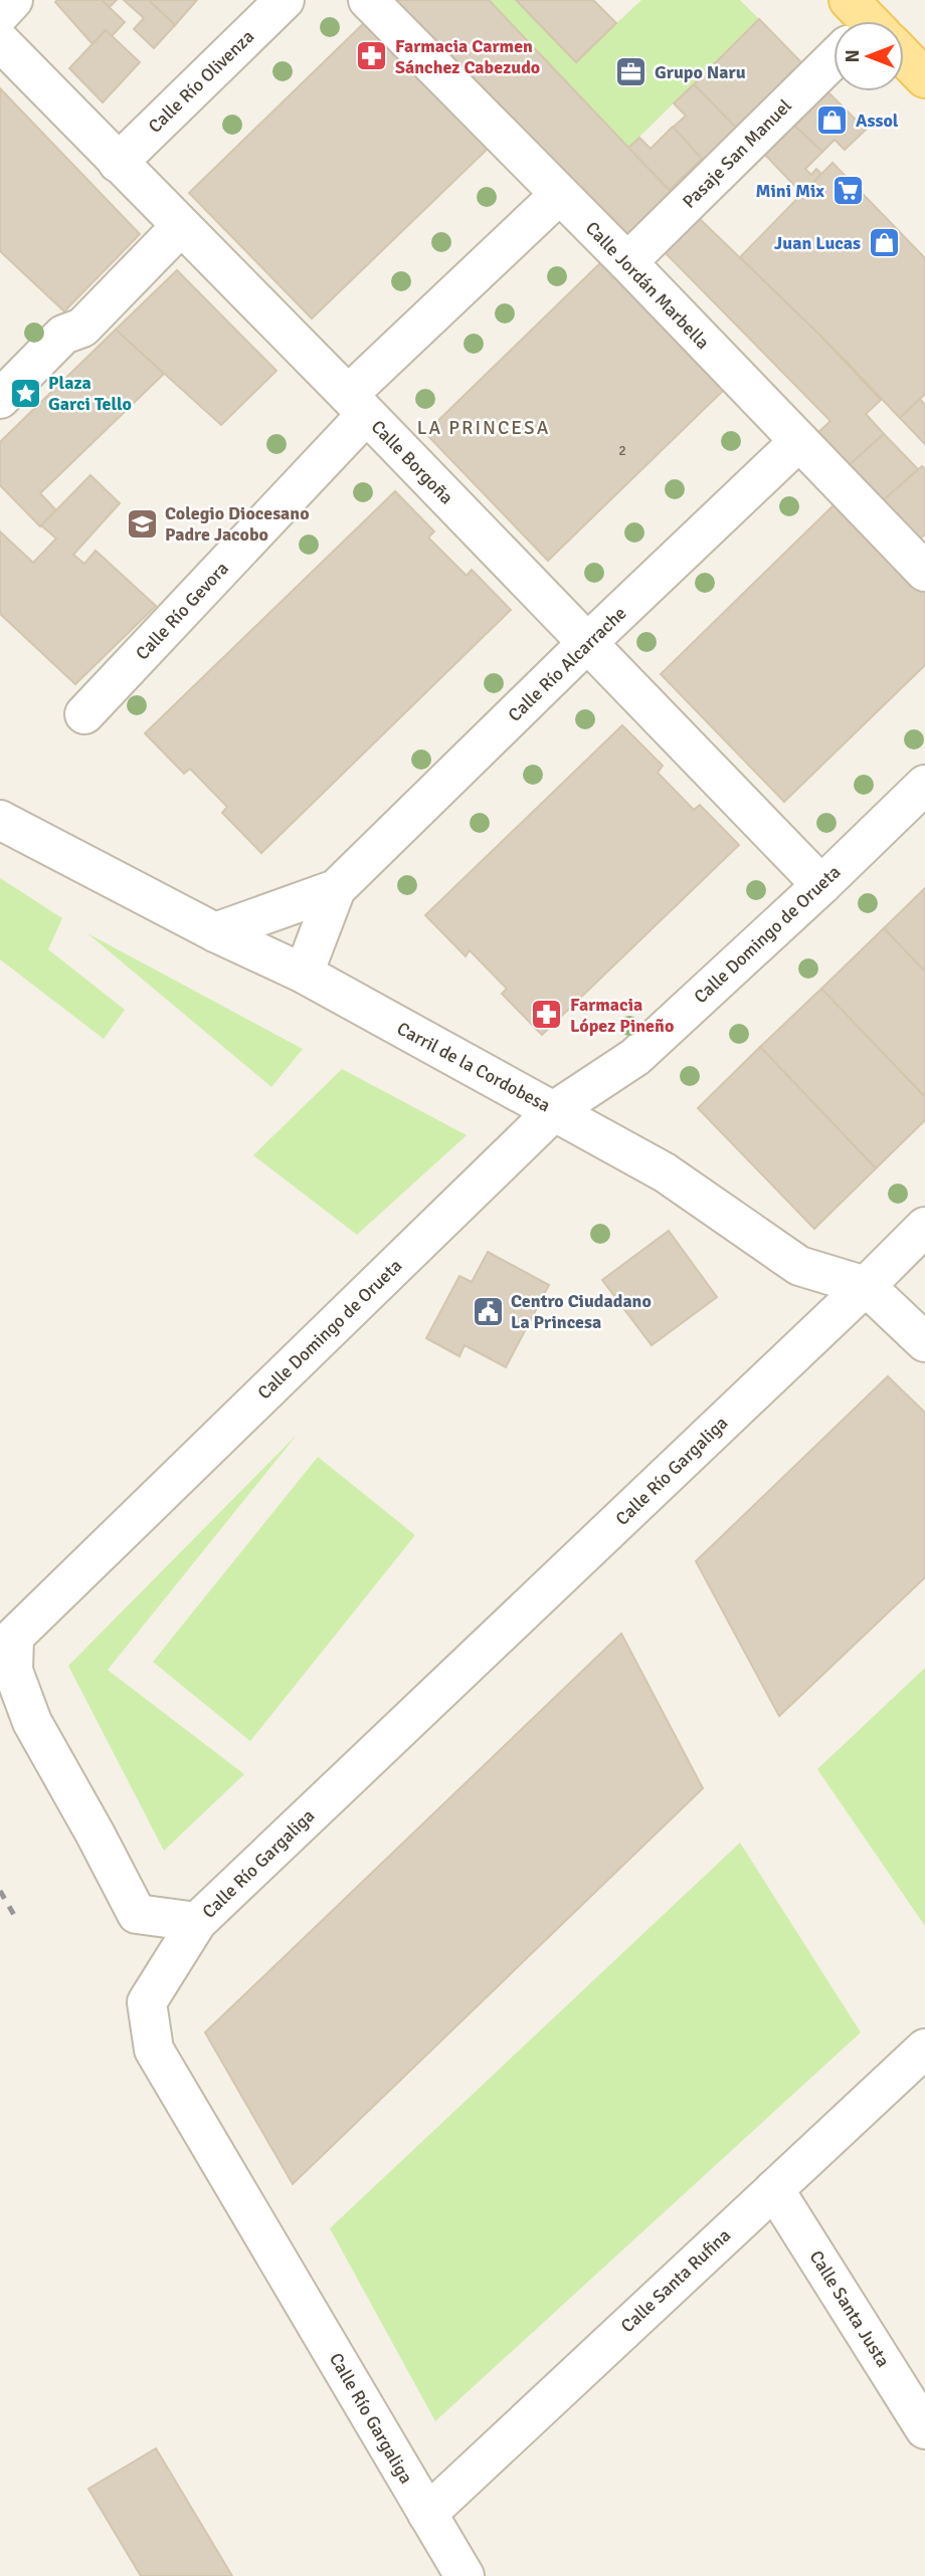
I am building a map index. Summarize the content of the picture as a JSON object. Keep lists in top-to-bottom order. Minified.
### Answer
{"streets":{"street":["Calle Río Olivenza","Pasaje San Manuel","Calle Jordán Marbella","Calle Borgoña","Calle Río Gevora","Calle Río Alcarrache","Calle Domingo de Orueta","Carril de la Cordobesa","Calle Río Gargaliga","Calle Santa Rufina","Calle Santa Justa"]},"crossings":[["Calle Río Olivenza","Calle Borgoña"],["Pasaje San Manuel","Calle Jordán Marbella"],["Calle Jordán Marbella","Calle Río Gevora"],["Calle Jordán Marbella","Calle Río Alcarrache"],["Calle Borgoña","Calle Río Gevora"],["Calle Borgoña","Calle Río Alcarrache"],["Calle Borgoña","Calle Domingo de Orueta"],["Calle Río Alcarrache","Carril de la Cordobesa"],["Calle Domingo de Orueta","Carril de la Cordobesa"],["Calle Domingo de Orueta","Calle Río Gargaliga"],["Carril de la Cordobesa","Calle Río Gargaliga"],["Calle Río Gargaliga","Calle Santa Rufina"],["Calle Santa Rufina","Calle Santa Justa"]],"districts":["LA PRINCESA"],"places":{"pharmacy":["Farmacia Carmen Sánchez Cabezudo","Farmacia López Pineño"],"office":["Grupo Naru"],"shop":["Assol","Juan Lucas"],"supermarket":["Mini Mix"],"place":["Plaza Garci Tello"],"school or university":["Colegio Diocesano Padre Jacobo"],"public building":["Centro Ciudadano La Princesa"]},"house_numbers":["2"],"north":"left"}
